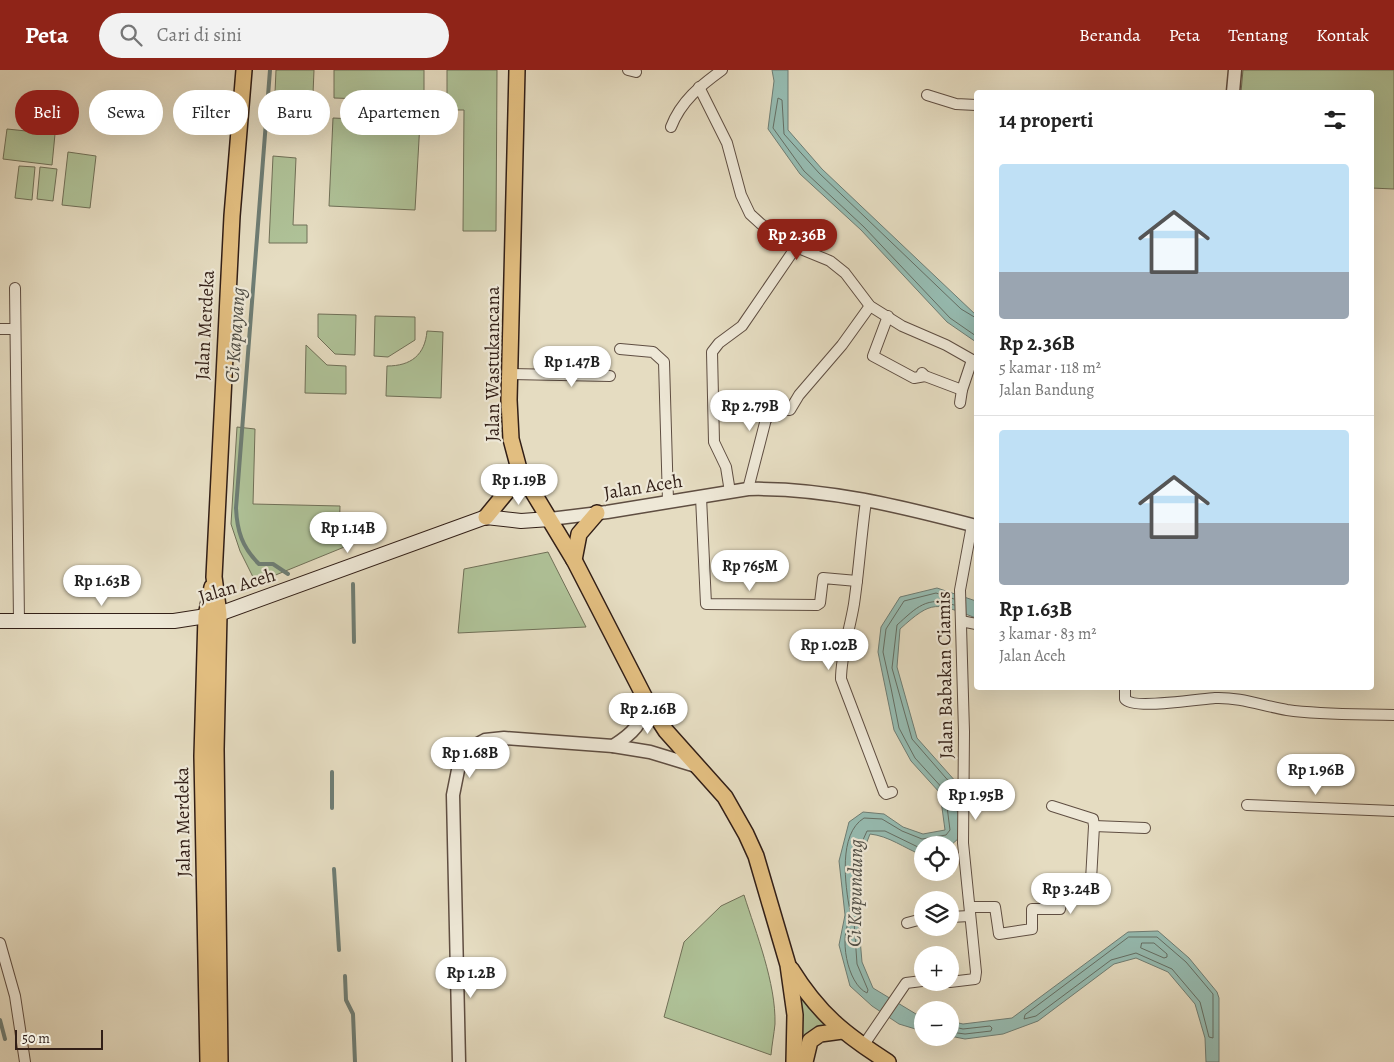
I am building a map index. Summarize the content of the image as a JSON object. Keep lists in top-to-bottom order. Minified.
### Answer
{"streets":{"main road":["Jalan Merdeka","Jalan Wastukancana","Jalan Aceh"],"street":["Jalan Babakan Ciamis"]},"crossings":[["Jalan Merdeka","Jalan Aceh"],["Jalan Wastukancana","Jalan Aceh"],["Jalan Aceh","Jalan Babakan Ciamis"]],"water":["Ci Kapayang","Ci Kapundung"],"scale_bar":"50 m","page":{"header":"Peta","search":"Cari di sini","nav":["Beranda","Peta","Tentang","Kontak"],"chip":["Beli","Sewa","Filter","Baru","Apartemen"],"heading":"14 properti","list":[{"name":"Rp 2.36B","note":"5 kamar · 118 m² · Jalan Bandung"},{"name":"Rp 1.63B","note":"3 kamar · 83 m² · Jalan Aceh"}],"price":["Rp 2.36B","Rp 1.47B","Rp 2.79B","Rp 1.19B","Rp 1.14B","Rp 765M","Rp 1.63B","Rp 1.02B","Rp 2.16B","Rp 1.68B","Rp 1.96B","Rp 1.95B","Rp 3.24B","Rp 1.2B"],"map_buttons":["+","−"],"scale":"50 m"}}
